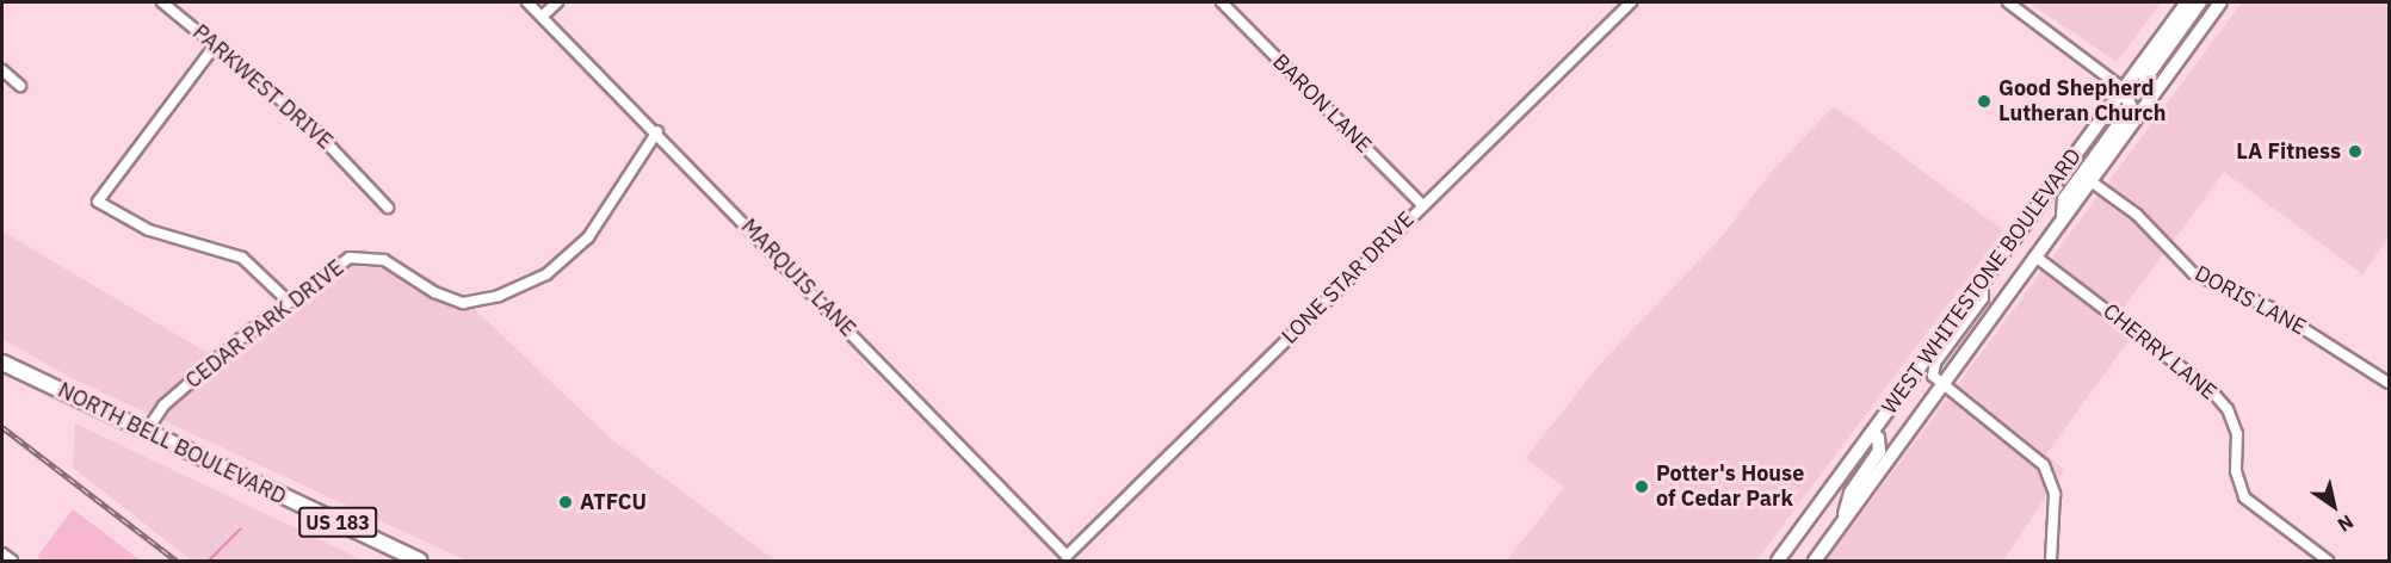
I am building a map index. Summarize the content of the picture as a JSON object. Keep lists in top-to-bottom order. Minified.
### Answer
{"streets":{"main road":["WEST WHITESTONE BOULEVARD","NORTH BELL BOULEVARD","US 183"],"street":["PARKWEST DRIVE","BARON LANE","MARQUIS LANE","LONE STAR DRIVE","DORIS LANE","CEDAR PARK DRIVE","CHERRY LANE"]},"crossings":[["BARON LANE","LONE STAR DRIVE"],["MARQUIS LANE","LONE STAR DRIVE"],["MARQUIS LANE","CEDAR PARK DRIVE"],["WEST WHITESTONE BOULEVARD","DORIS LANE"],["WEST WHITESTONE BOULEVARD","CHERRY LANE"],["CEDAR PARK DRIVE","NORTH BELL BOULEVARD"]],"places":["Good Shepherd Lutheran Church","LA Fitness","Potter's House of Cedar Park","ATFCU"],"north":"bottom right"}
